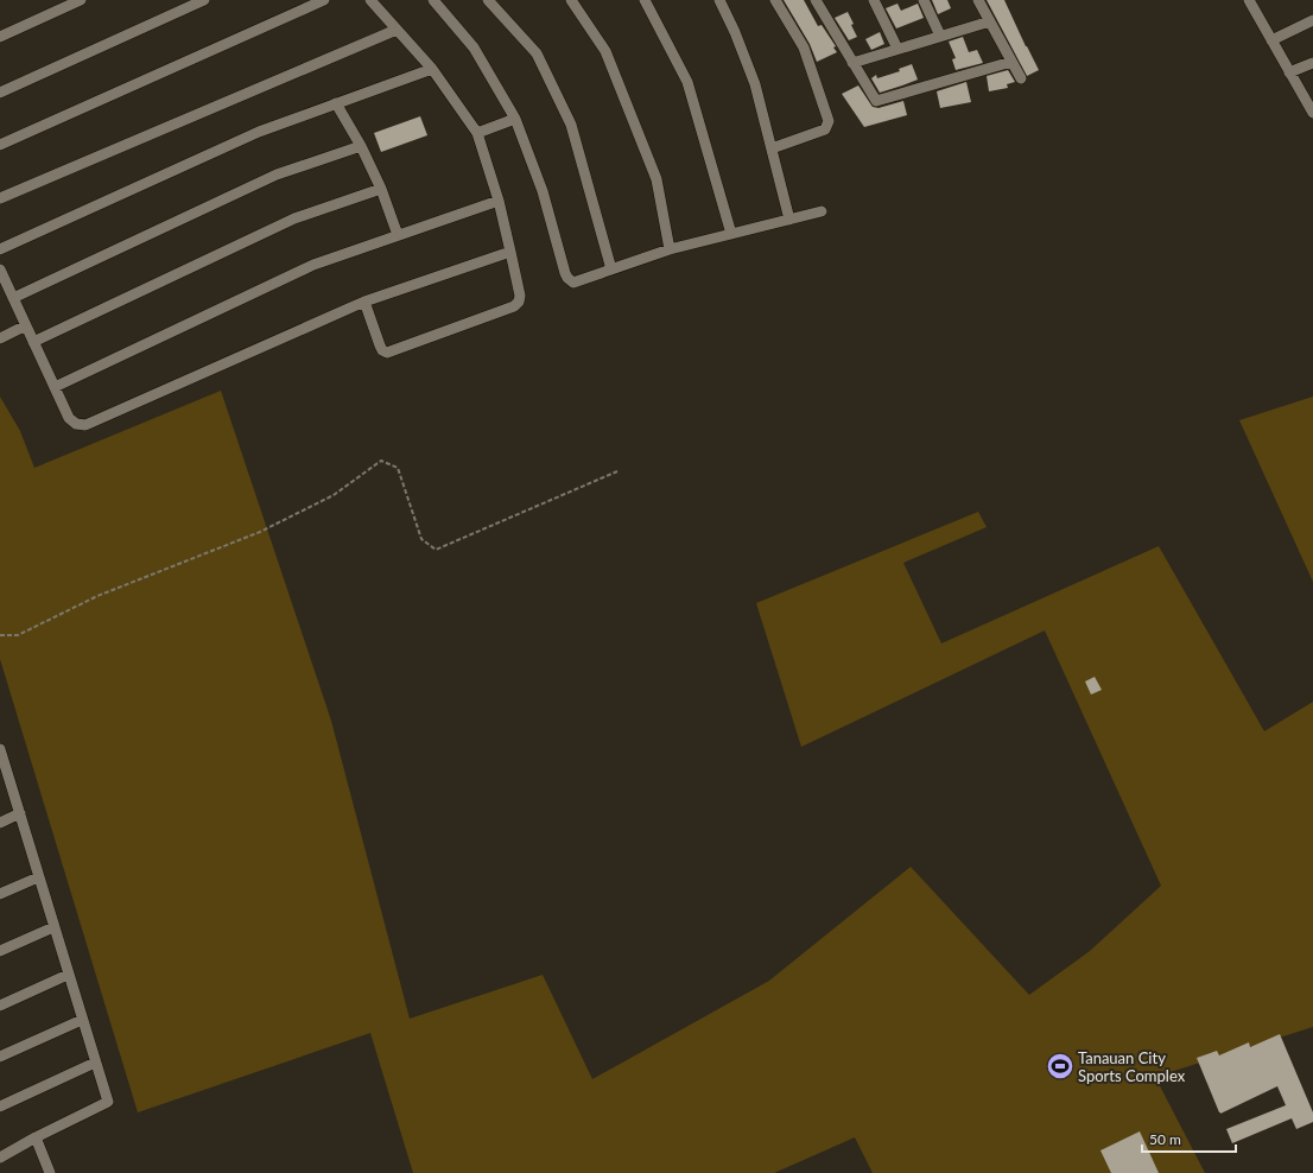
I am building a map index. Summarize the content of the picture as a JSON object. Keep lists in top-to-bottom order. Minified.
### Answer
{"places":{"sports":["Tanauan City Sports Complex"]},"scale_bar":"50 m"}
